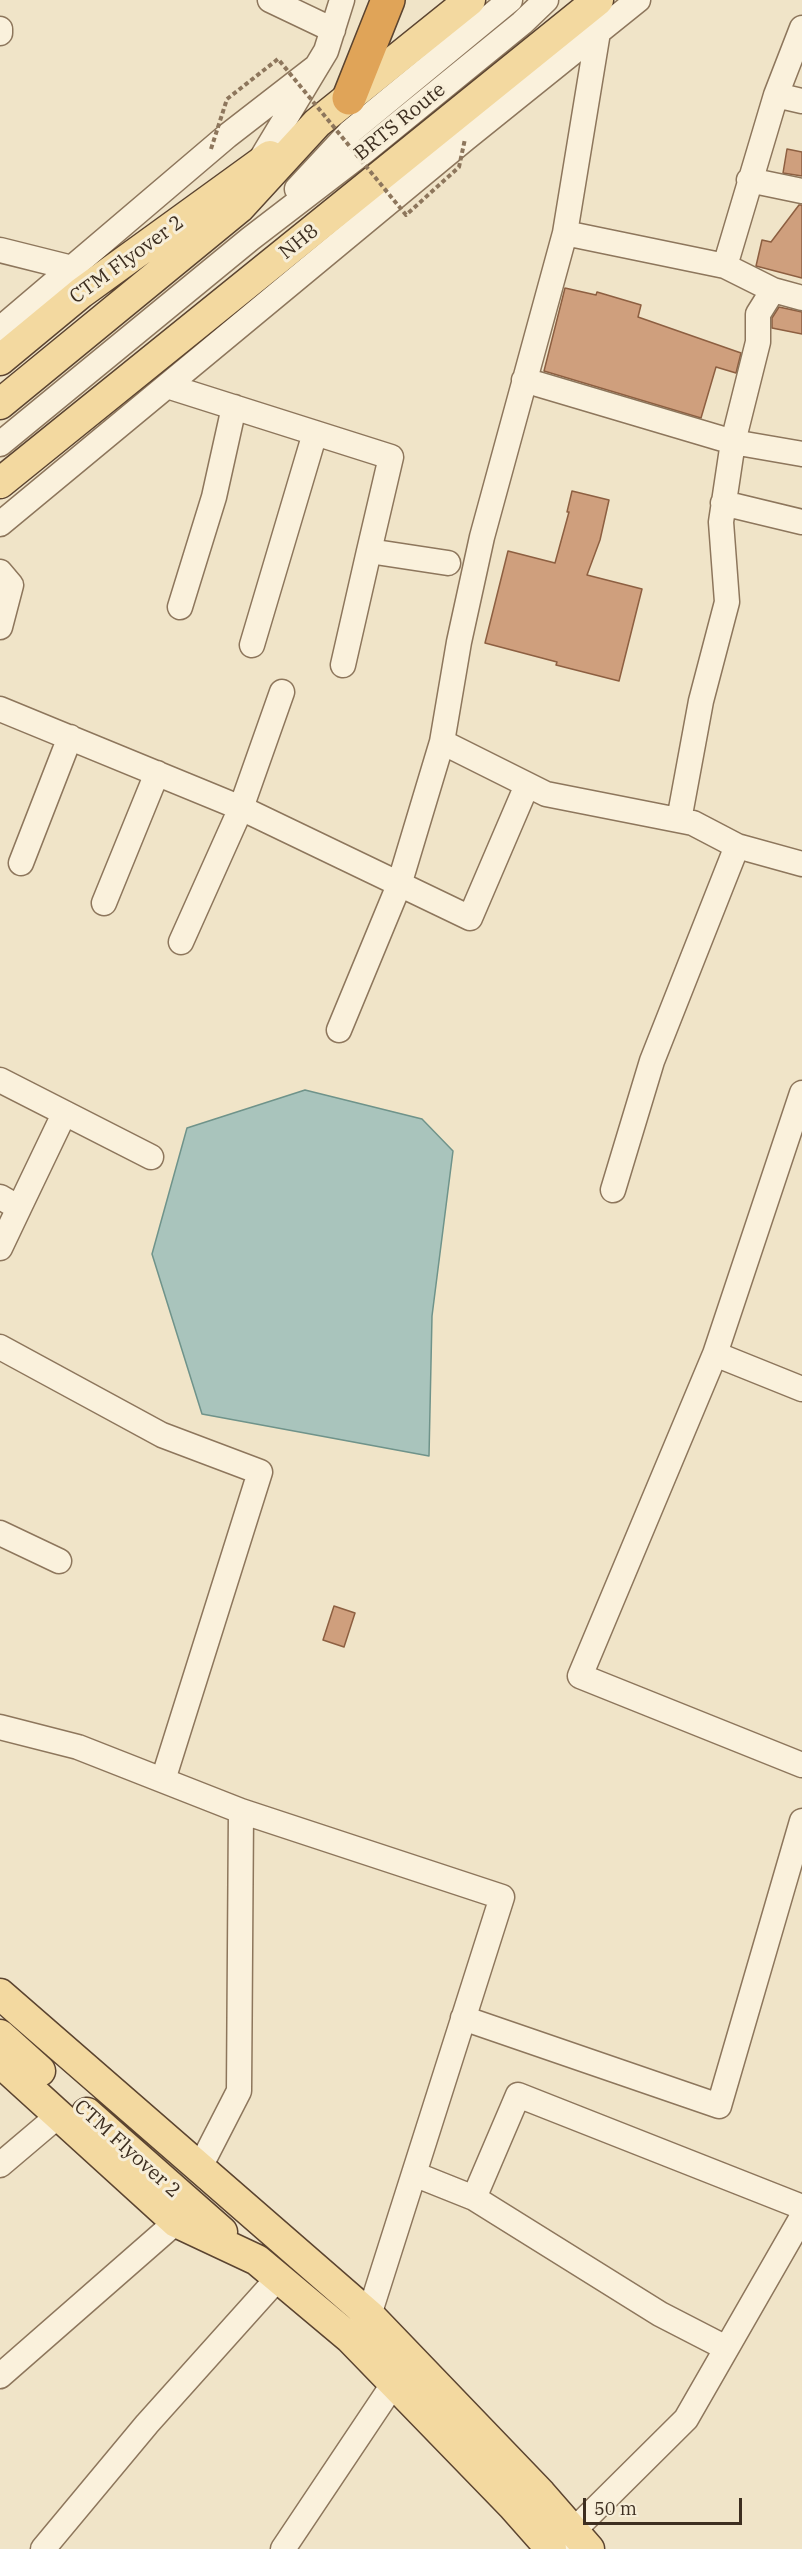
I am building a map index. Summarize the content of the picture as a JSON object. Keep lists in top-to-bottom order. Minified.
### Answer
{"streets":{"main road":["NH8","CTM Flyover 2"],"street":["BRTS Route"]},"scale_bar":"50 m"}
